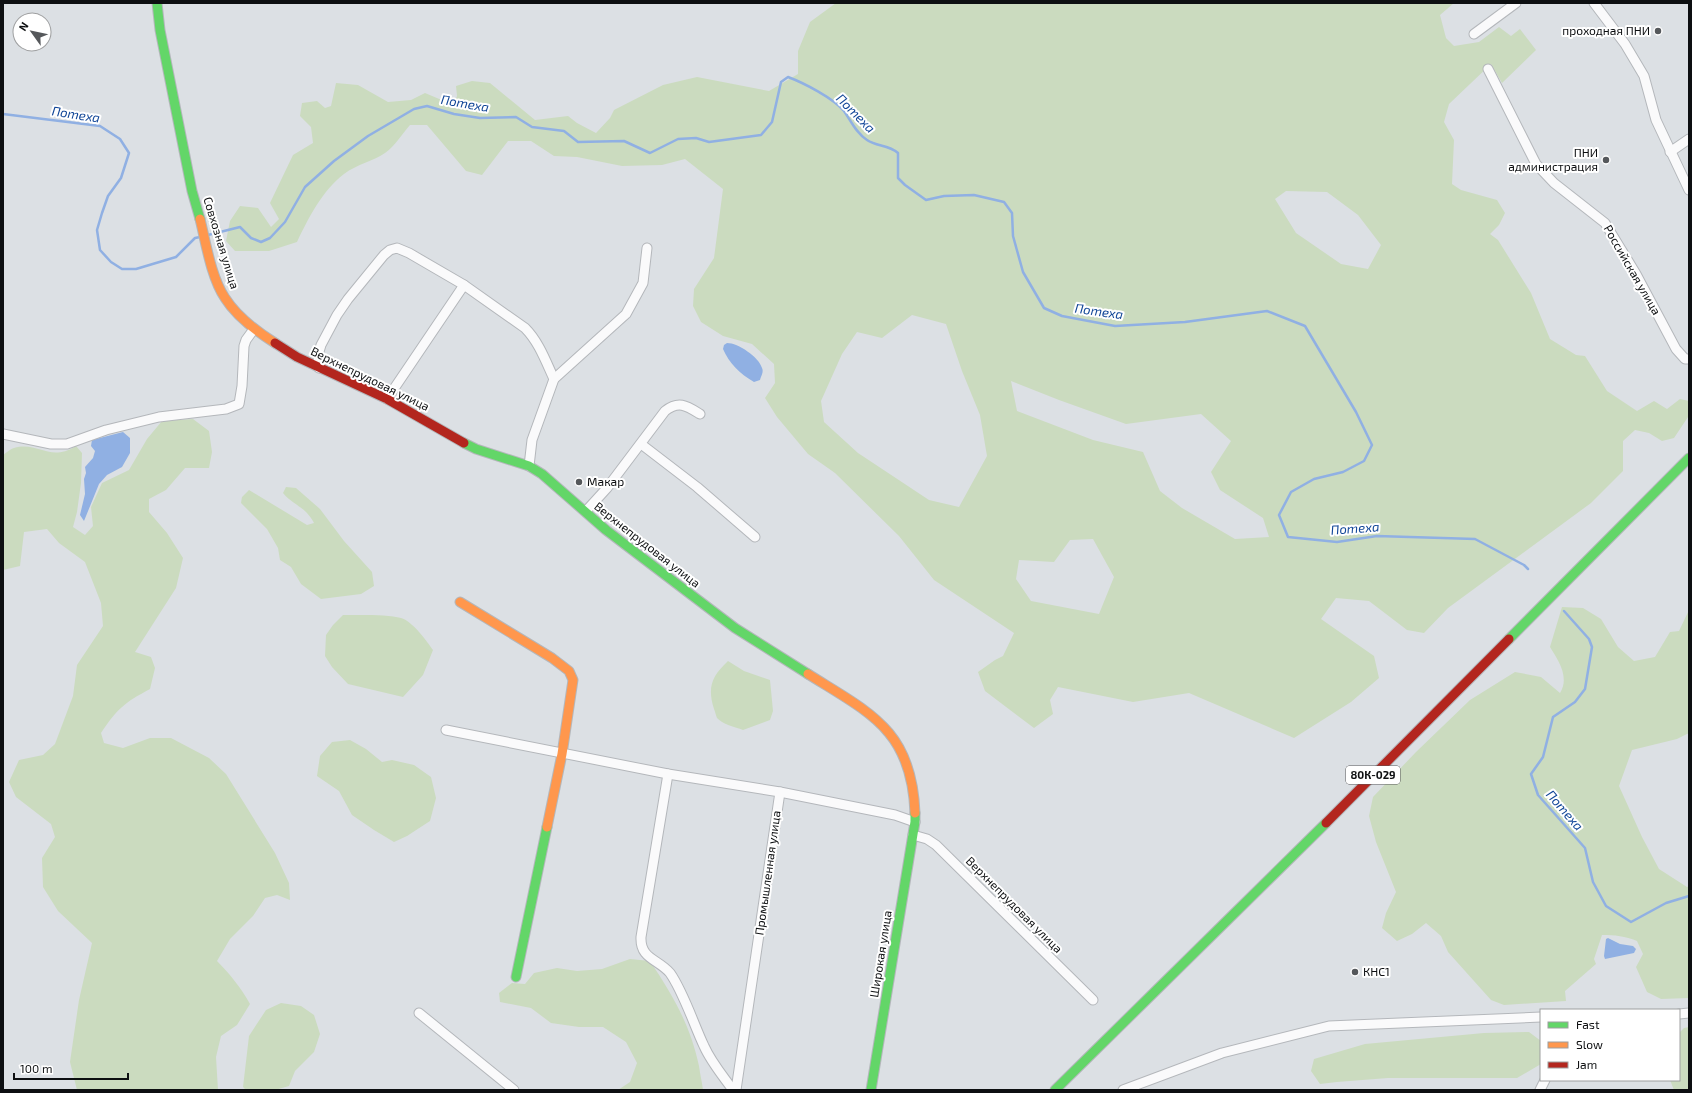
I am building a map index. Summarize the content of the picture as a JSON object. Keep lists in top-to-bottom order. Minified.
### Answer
{"streets":{"street":["Совхозная улица","Российская улица","Верхнепрудовая улица","80К-029","Промышленная улица","Широкая улица"]},"crossings":[["Совхозная улица","Верхнепрудовая улица"],["Верхнепрудовая улица","Широкая улица"]],"water":["Потеха"],"places":["проходная ПНИ","ПНИ администрация","Макар","КНС1"],"legend":["Fast","Slow","Jam"],"scale_bar":"100 m","north":"top left"}
